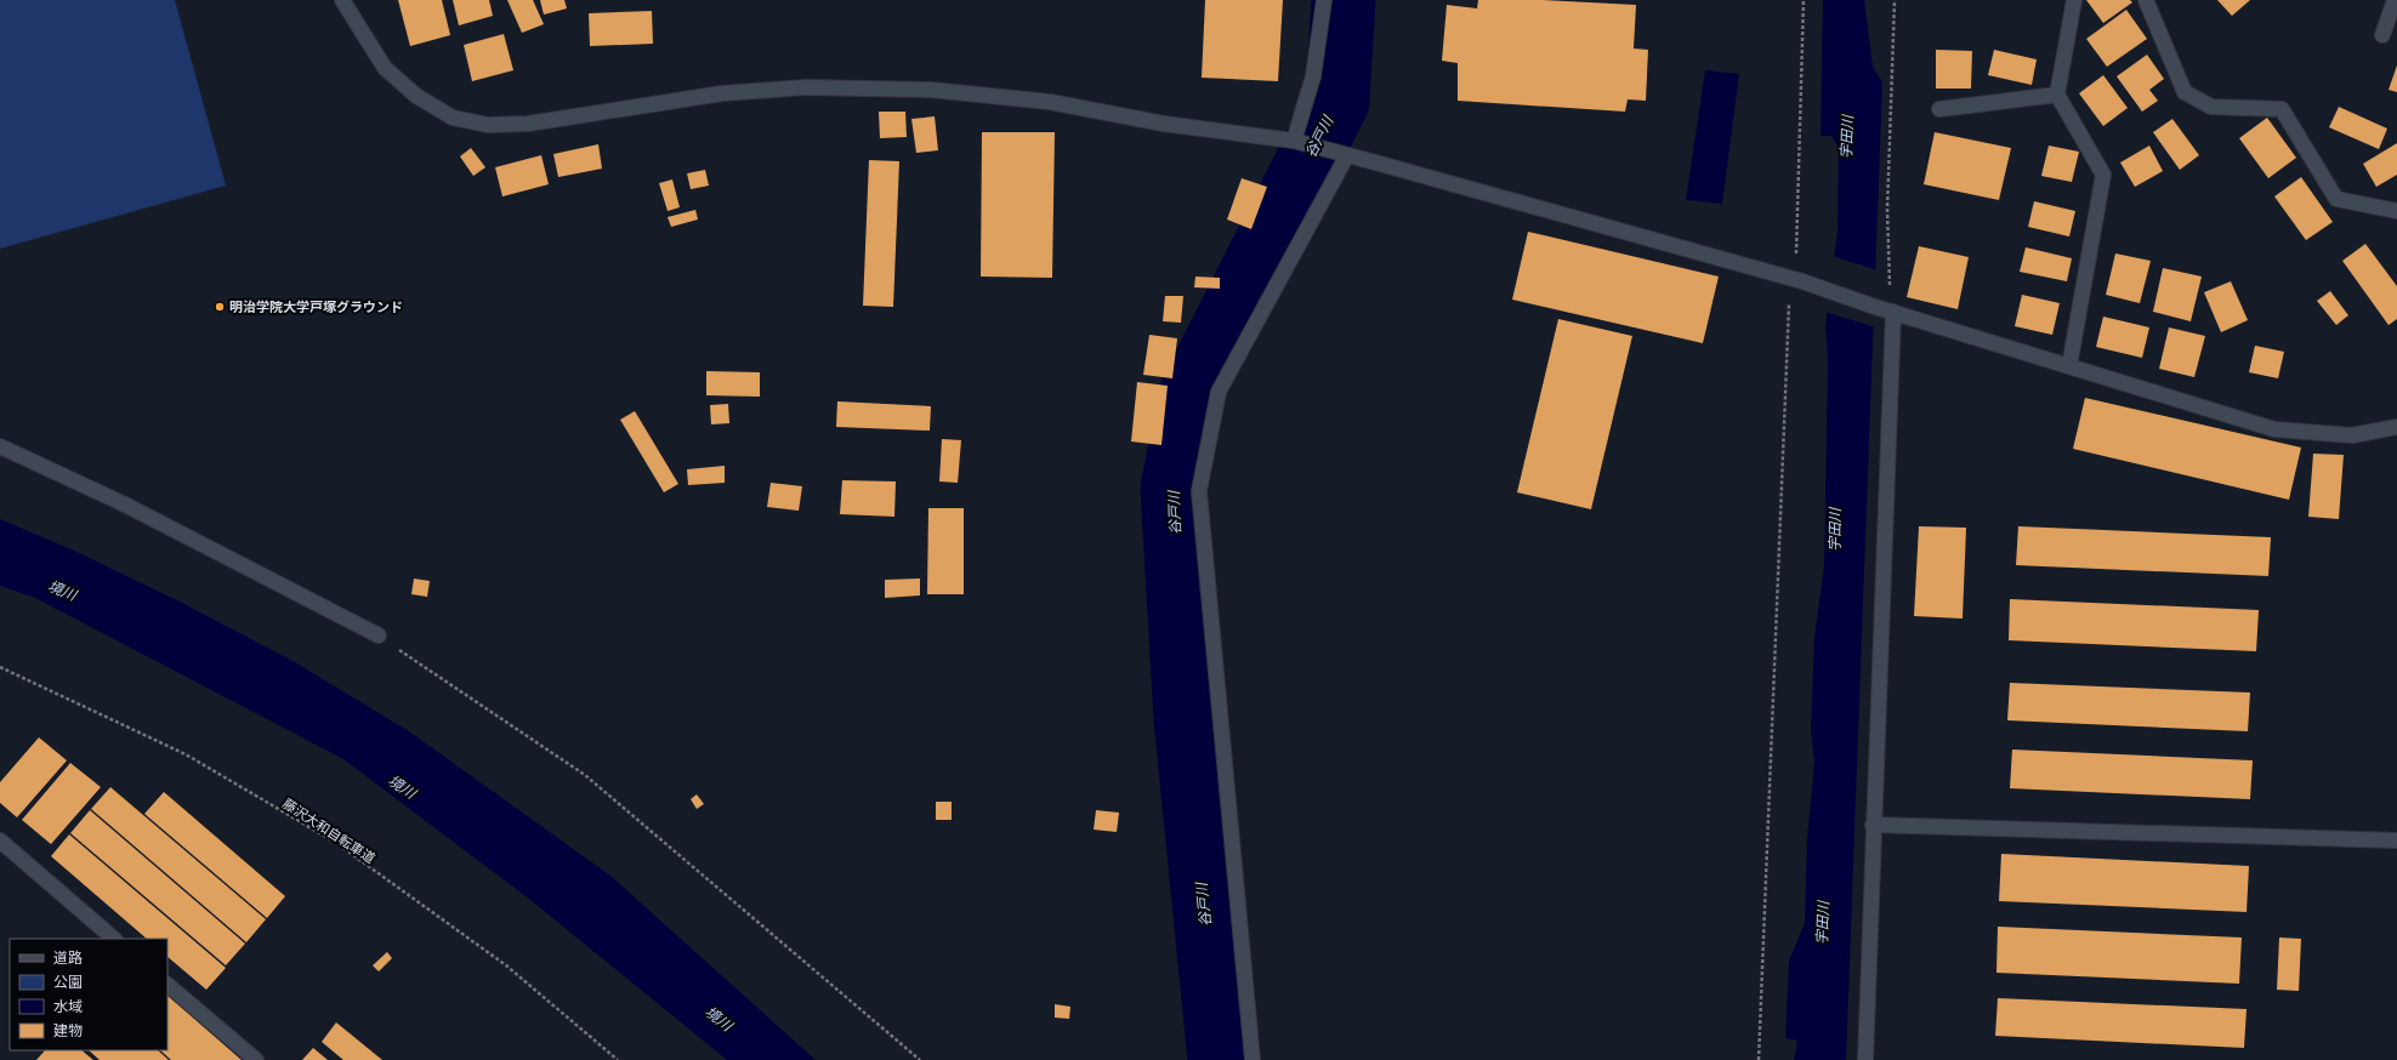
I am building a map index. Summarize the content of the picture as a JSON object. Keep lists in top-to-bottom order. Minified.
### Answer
{"streets":{"path":["藤沢大和自転車道"]},"water":["谷戸川","宇田川","境川"],"places":["明治学院大学戸塚グラウンド"],"legend":["道路","公園","水域","建物"]}
